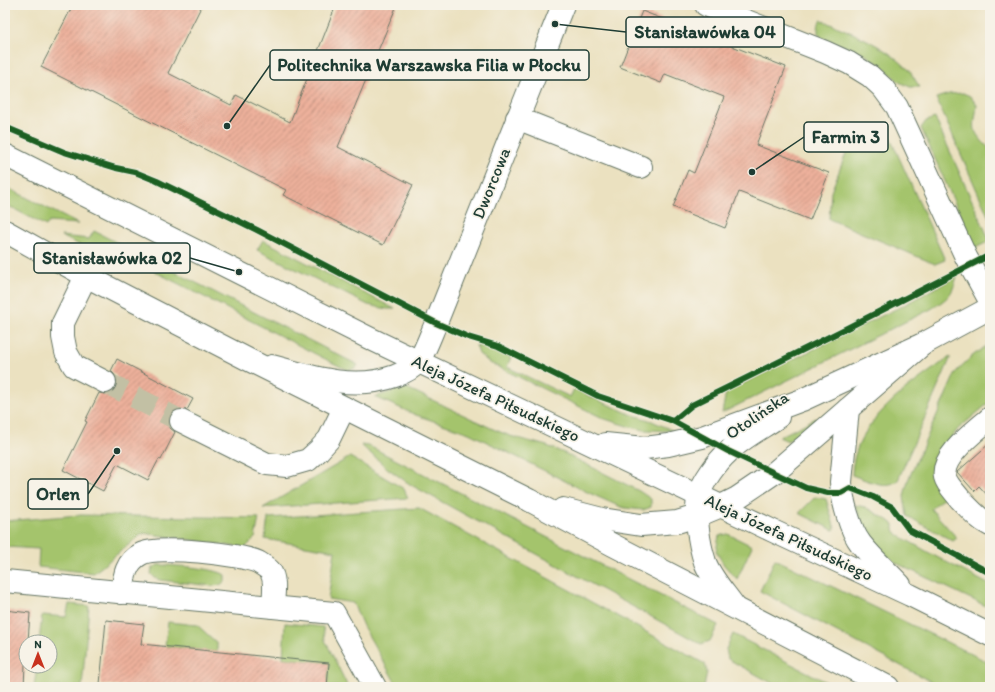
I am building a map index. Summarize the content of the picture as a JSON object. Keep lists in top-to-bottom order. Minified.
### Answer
{"streets":{"main road":["Dworcowa","Aleja Józefa Piłsudskiego","Otolińska"]},"crossings":[["Dworcowa","Aleja Józefa Piłsudskiego"],["Aleja Józefa Piłsudskiego","Otolińska"]],"places":["Stanisławówka 04","Politechnika Warszawska Filia w Płocku","Farmin 3","Stanisławówka 02","Orlen"],"north":"top"}
